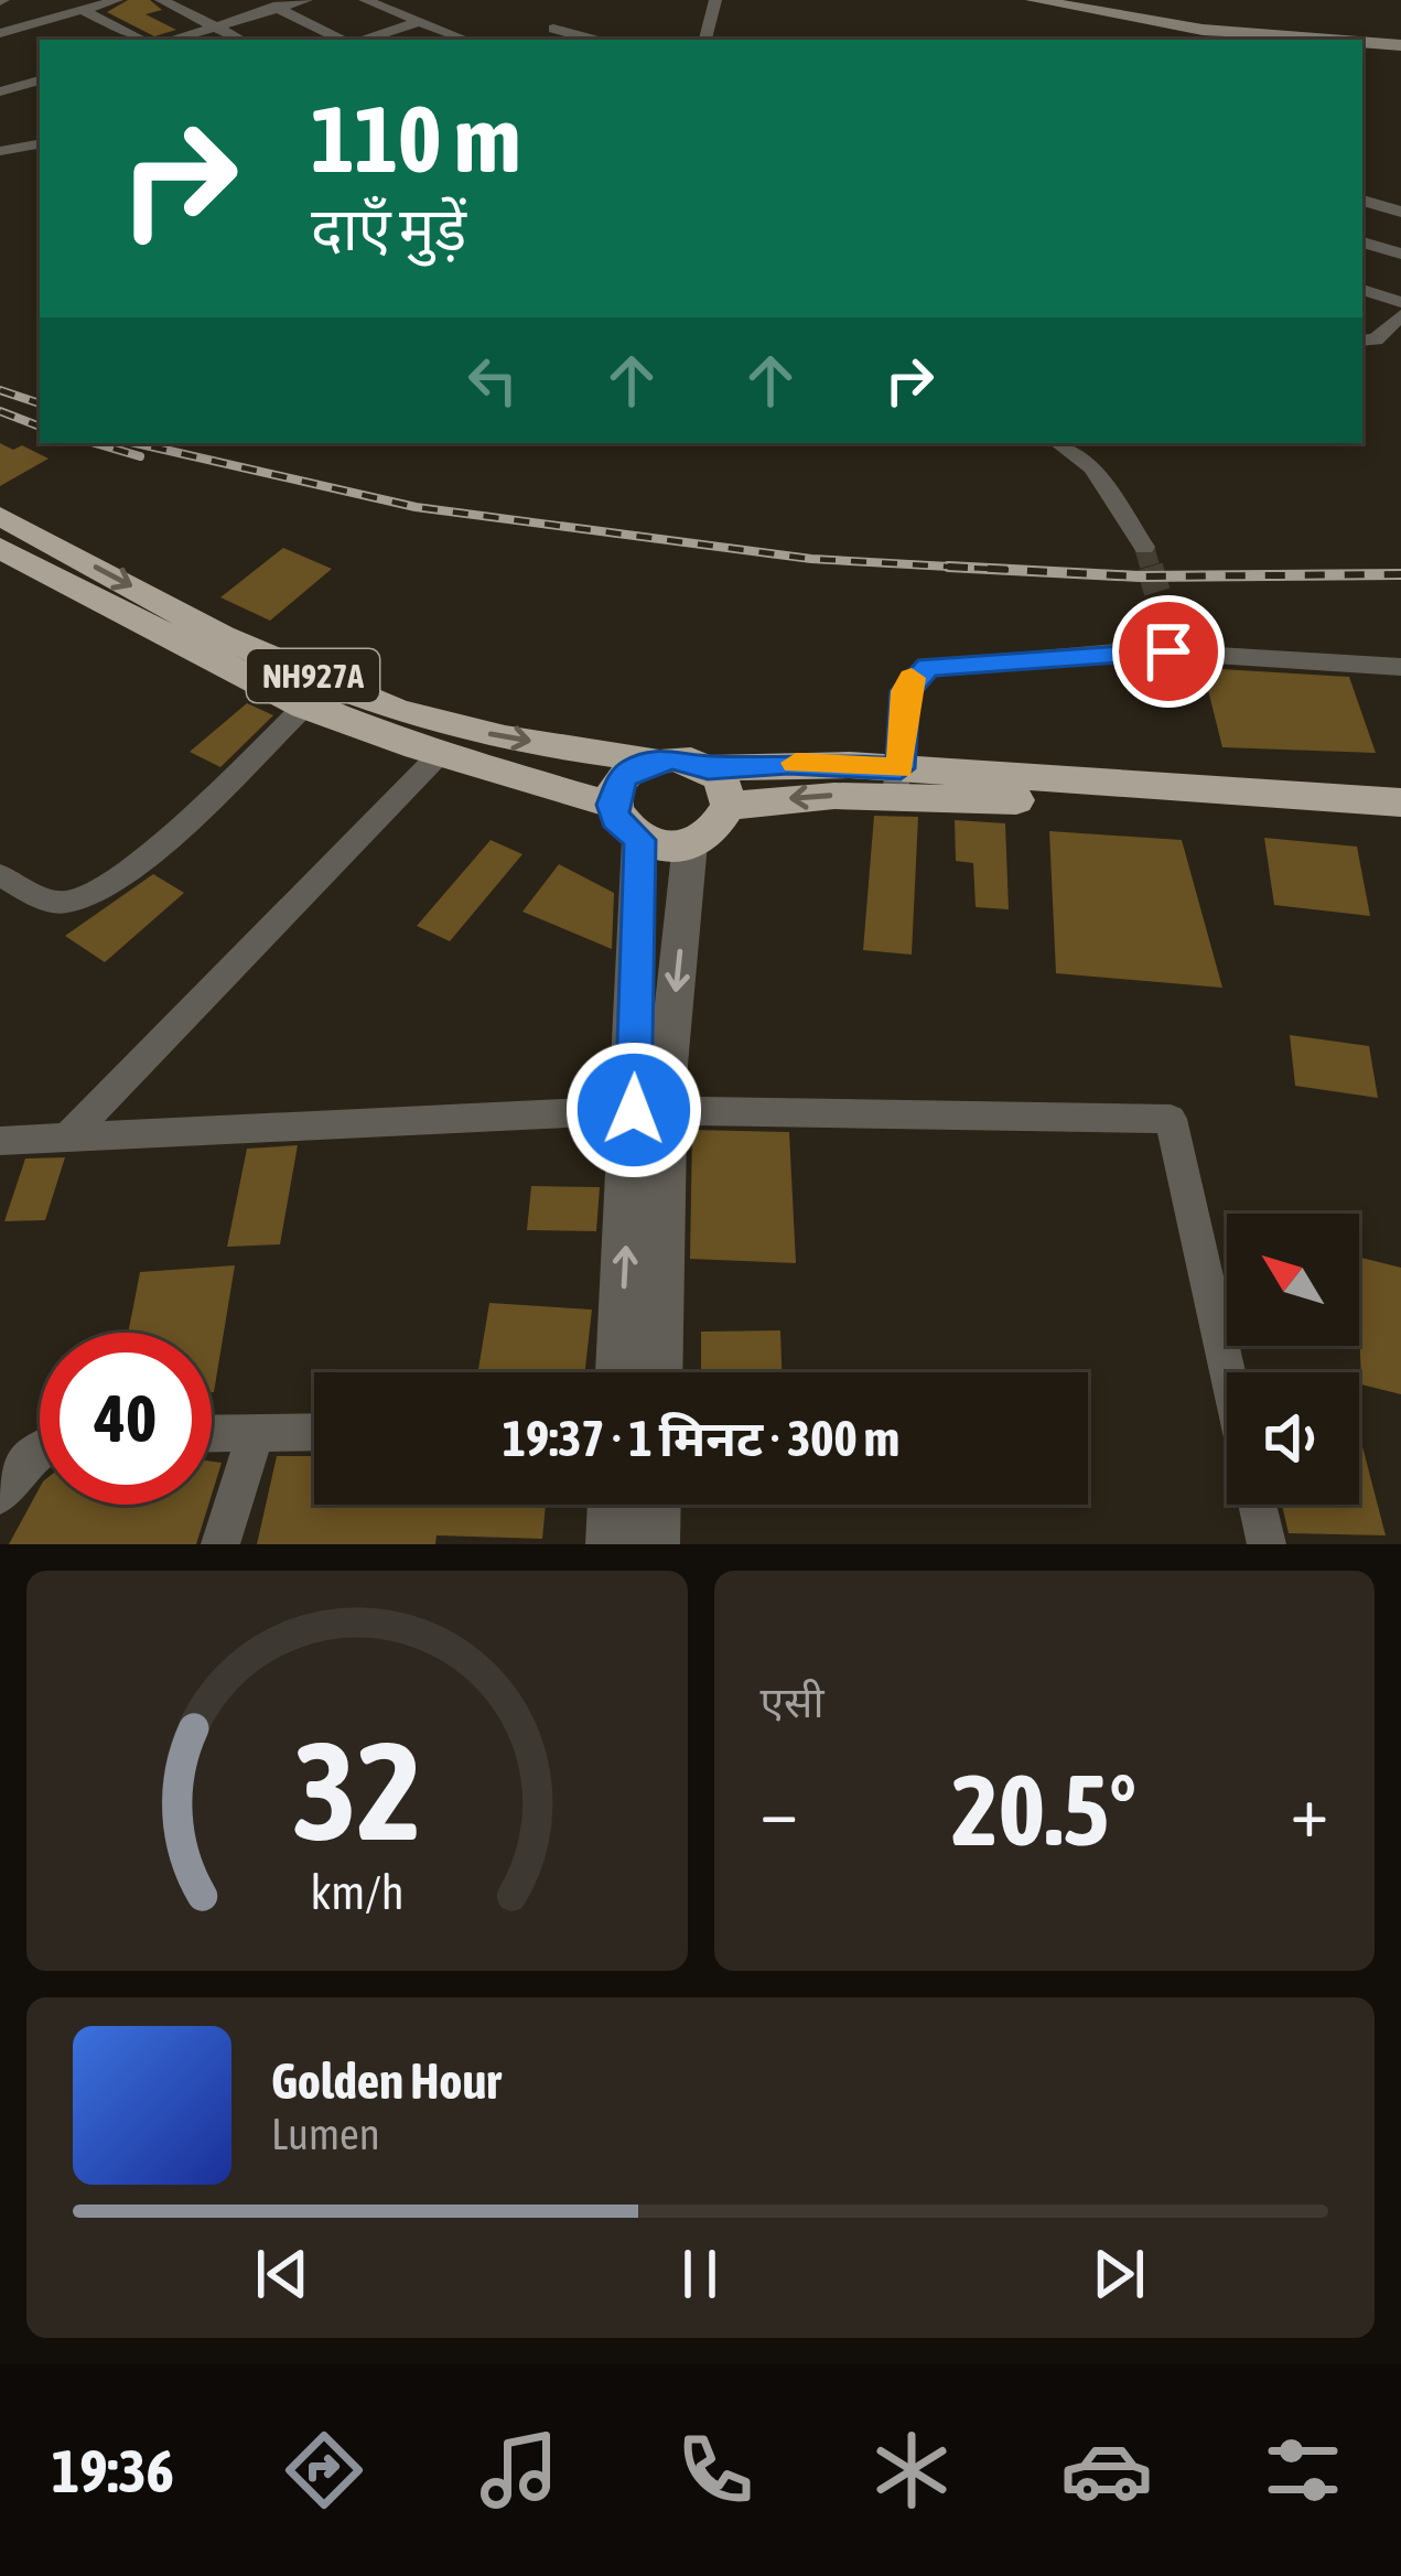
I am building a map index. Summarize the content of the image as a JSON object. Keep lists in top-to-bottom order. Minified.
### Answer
{"streets":{"highway":["NH927A"]},"north":"top left","page":{"turn":["110 m","दाएँ मुड़ें"],"limit":"40","trip":"19:37 · 1 मिनट · 300 m","tile":"एसी","heat":["−","20.5°","+"],"song":["Golden Hour","Lumen"],"tabs":"19:36","gauge":["32","km/h"]}}
